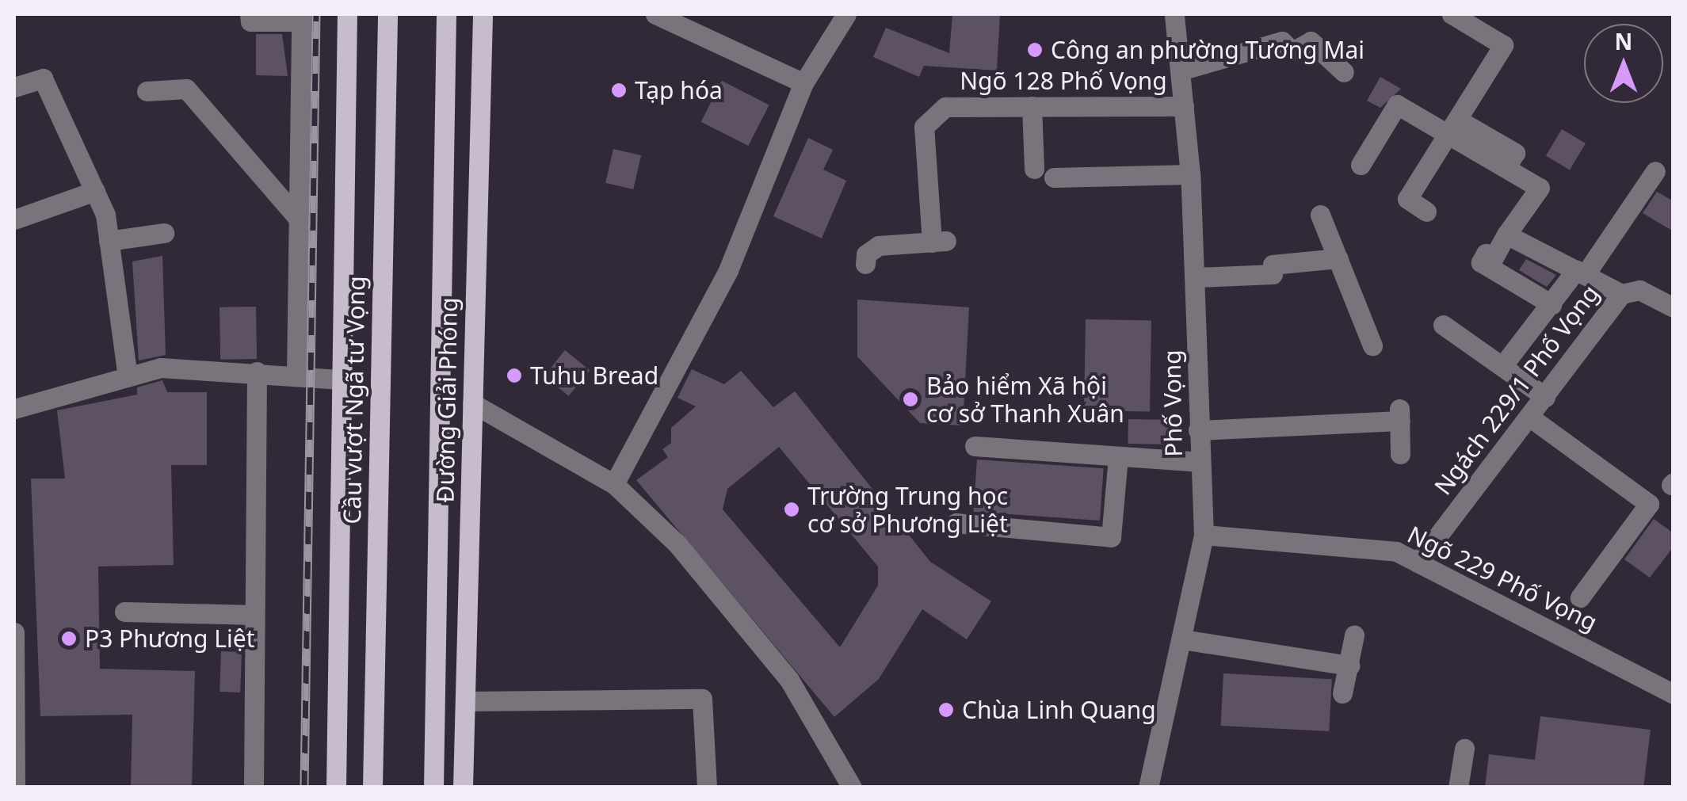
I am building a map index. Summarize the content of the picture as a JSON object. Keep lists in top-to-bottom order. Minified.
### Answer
{"streets":{"main road":["Cầu vượt Ngã tư Vọng","Đường Giải Phóng"],"street":["Ngõ 128 Phố Vọng","Ngách 229/1 Phố Vọng","Phố Vọng","Ngõ 229 Phố Vọng"]},"crossings":[["Ngõ 128 Phố Vọng","Phố Vọng"],["Ngách 229/1 Phố Vọng","Ngõ 229 Phố Vọng"],["Phố Vọng","Ngõ 229 Phố Vọng"]],"places":["Công an phường Tương Mai","Tạp hóa","Tuhu Bread","Bảo hiểm Xã hội cơ sở Thanh Xuân","Trường Trung học cơ sở Phương Liệt","P3 Phương Liệt","Chùa Linh Quang"],"north":"top"}
